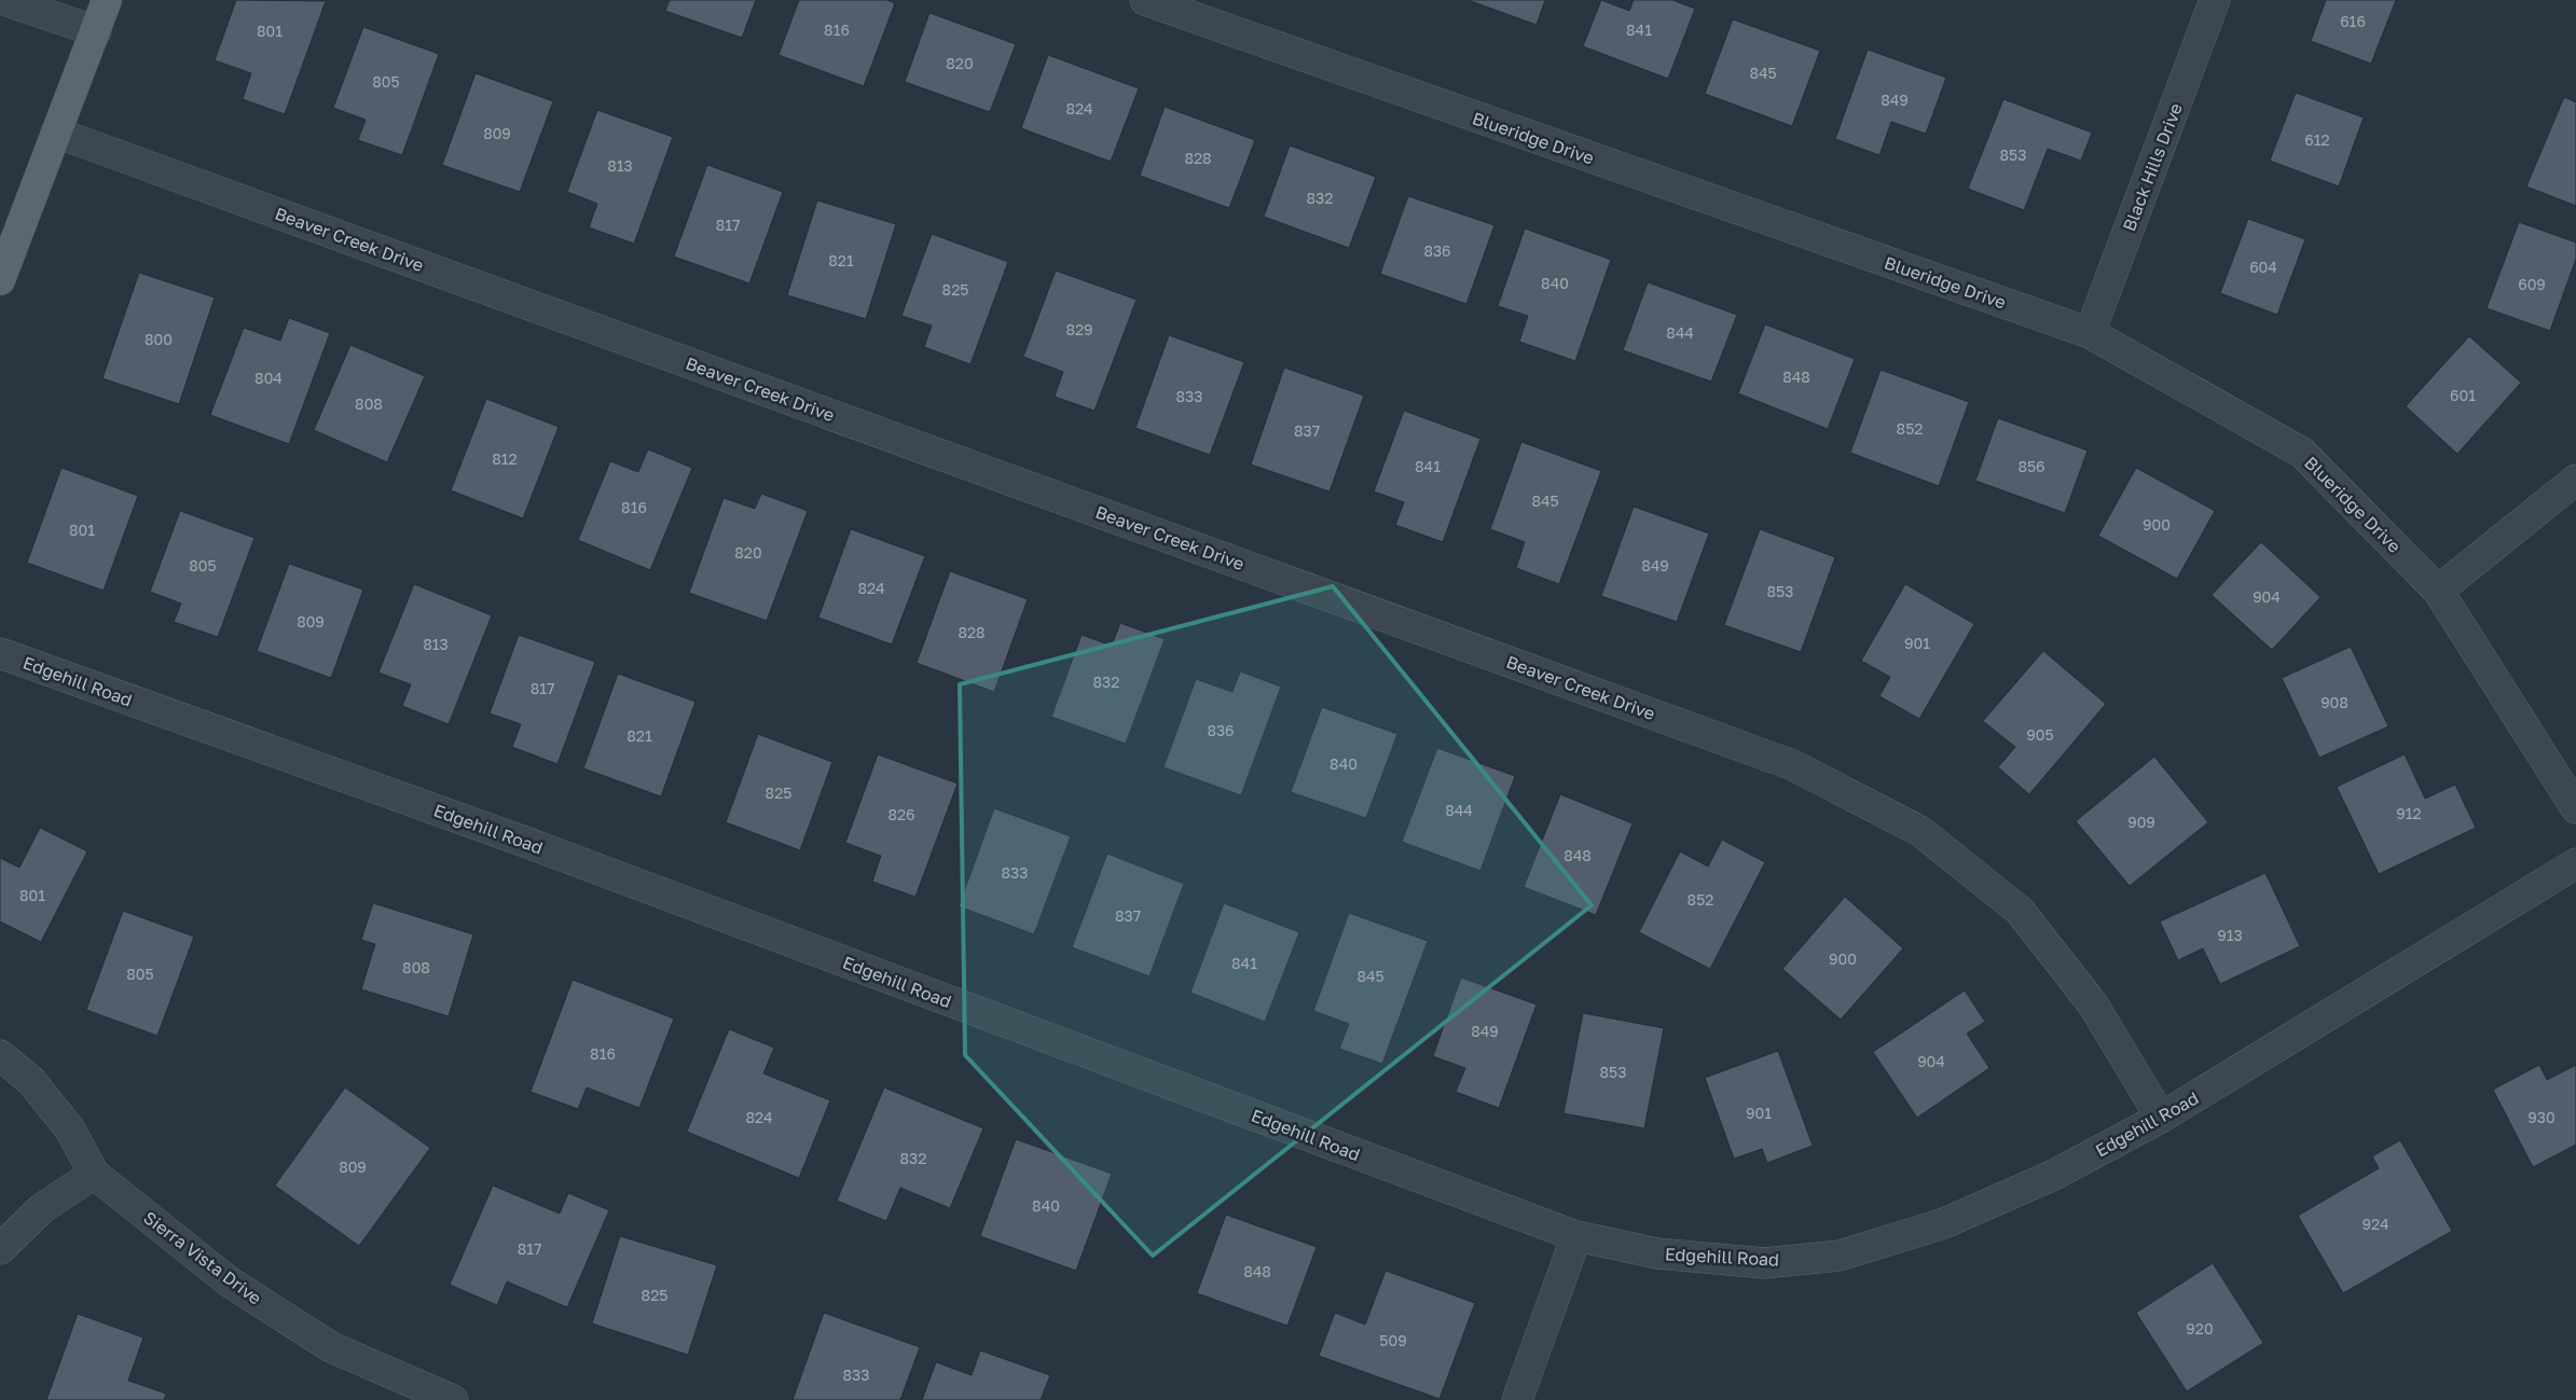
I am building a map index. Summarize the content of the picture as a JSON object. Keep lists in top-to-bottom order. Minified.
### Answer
{"streets":{"street":["Blueridge Drive","Black Hills Drive","Beaver Creek Drive","Edgehill Road","Sierra Vista Drive"]},"crossings":[["Blueridge Drive","Black Hills Drive"],["Beaver Creek Drive","Edgehill Road"]],"house_numbers":["616","816","841","801","820","845","805","849","824","809","612","853","828","813","832","817","836","821","604","840","609","825","829","844","800","848","804","601","833","808","852","837","812","841","856","845","816","900","801","820","805","849","824","853","904","809","828","901","813","832","817","908","836","905","821","840","825","844","912","826","909","848","833","801","852","837","913","900","841","808","805","845","849","816","904","853","901","824","930","832","809","840","924","817","848","825","920","509","833"]}
